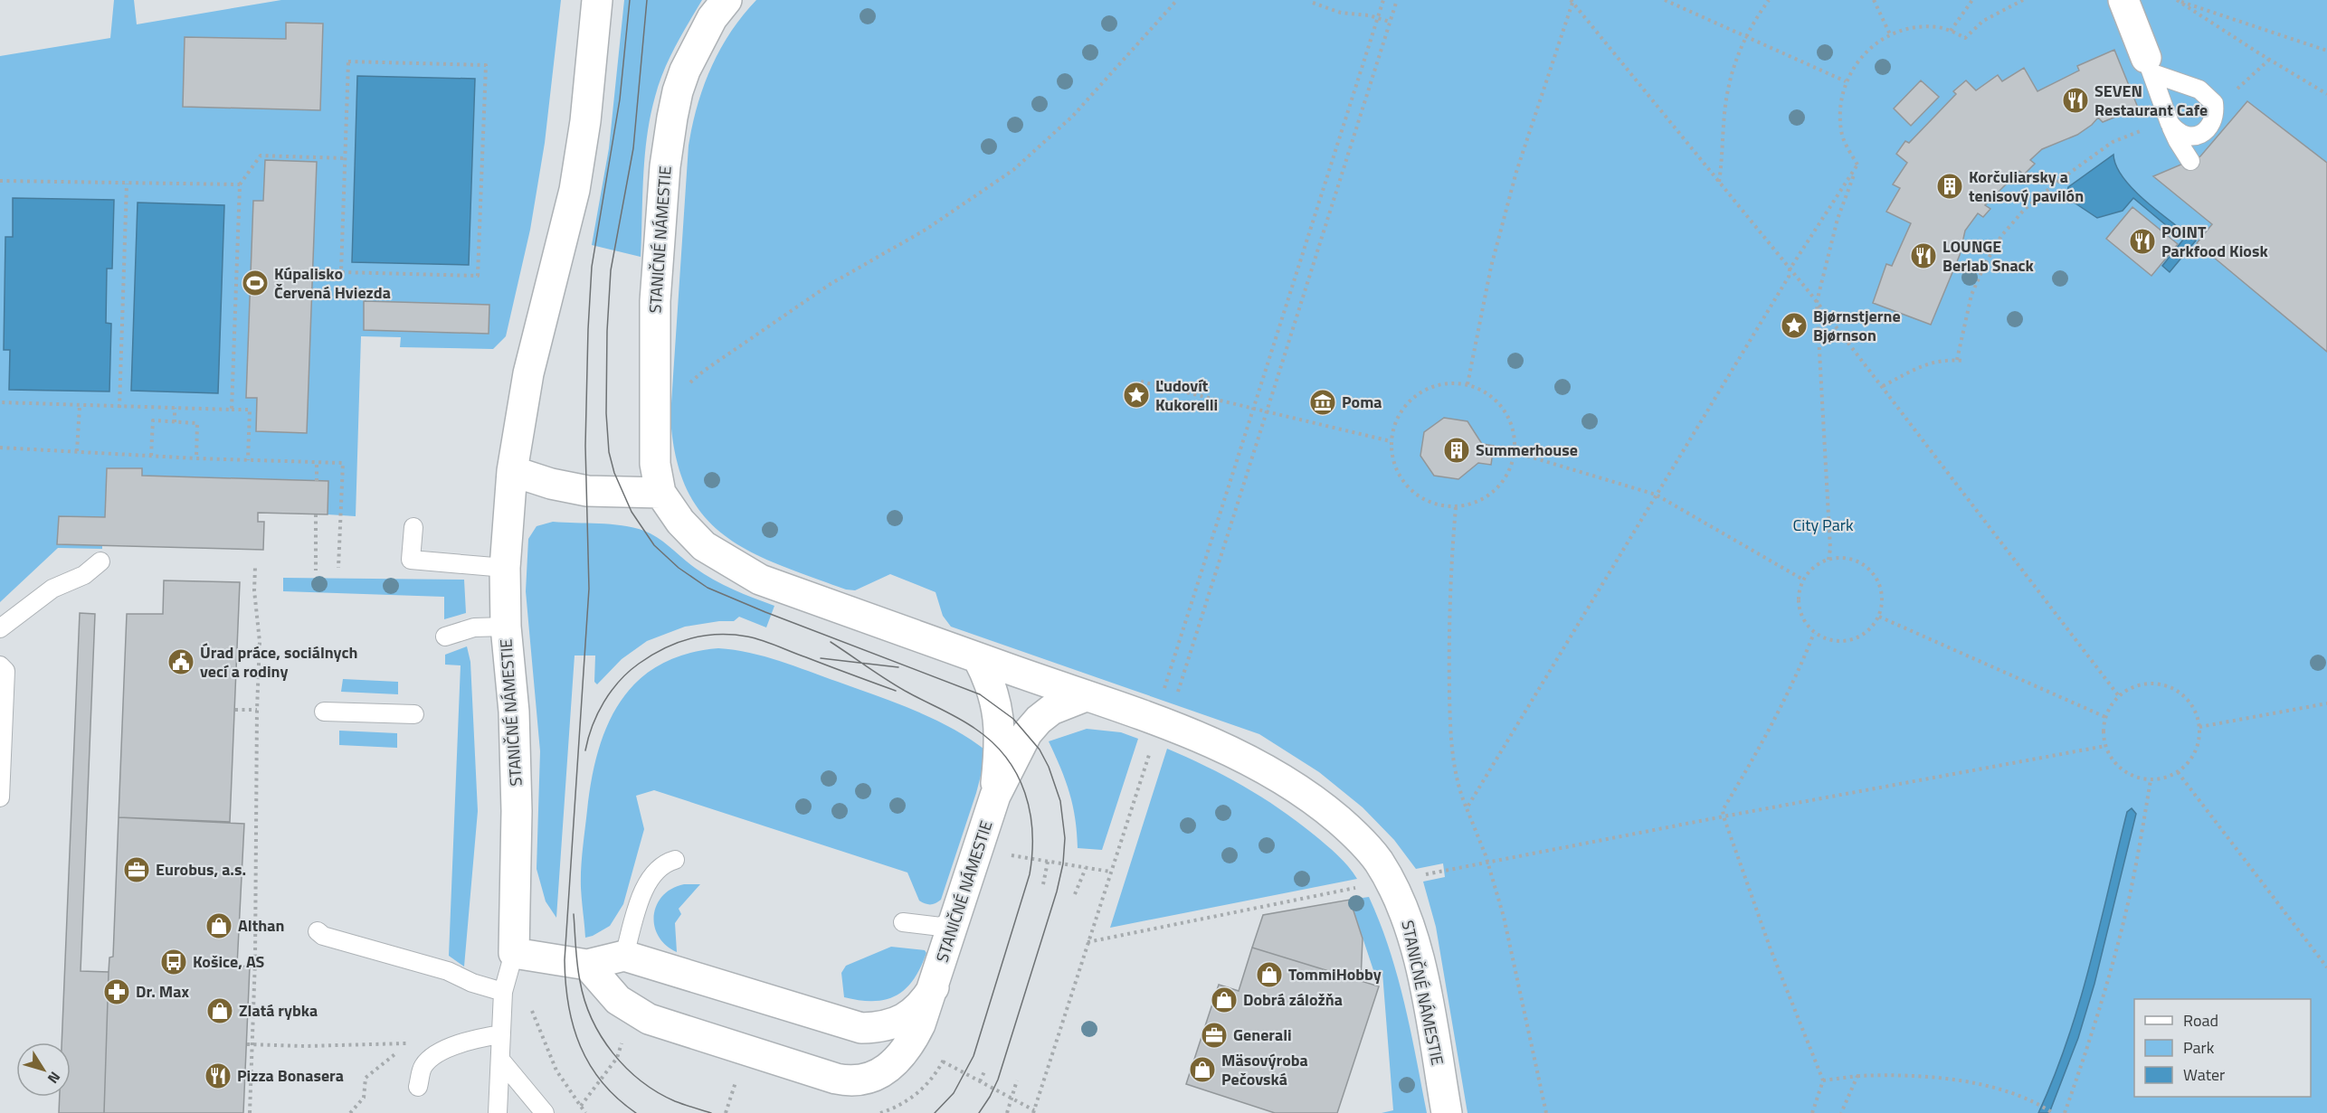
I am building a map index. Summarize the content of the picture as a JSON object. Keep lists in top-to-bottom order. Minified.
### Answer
{"streets":{"street":["STANIČNÉ NÁMESTIE"]},"parks":["City Park"],"places":{"restaurant":["SEVEN Restaurant Cafe","POINT Parkfood Kiosk","LOUNGE Berlab Snack","Pizza Bonasera"],"building":["Korčuliarsky a tenisový pavilón","Summerhouse"],"sports":["Kúpalisko Červená Hviezda"],"place":["Bjørnstjerne Bjørnson","Ľudovít Kukorelli"],"museum":["Poma"],"public building":["Úrad práce, sociálnych vecí a rodiny"],"office":["Eurobus, a.s.","Generali"],"shop":["Althan","TommiHobby","Dobrá záložňa","Zlatá rybka","Mäsovýroba Pečovská"],"bus stop":["Košice, AS"],"pharmacy":["Dr. Max"]},"legend":["Road","Park","Water"],"north":"bottom right"}
